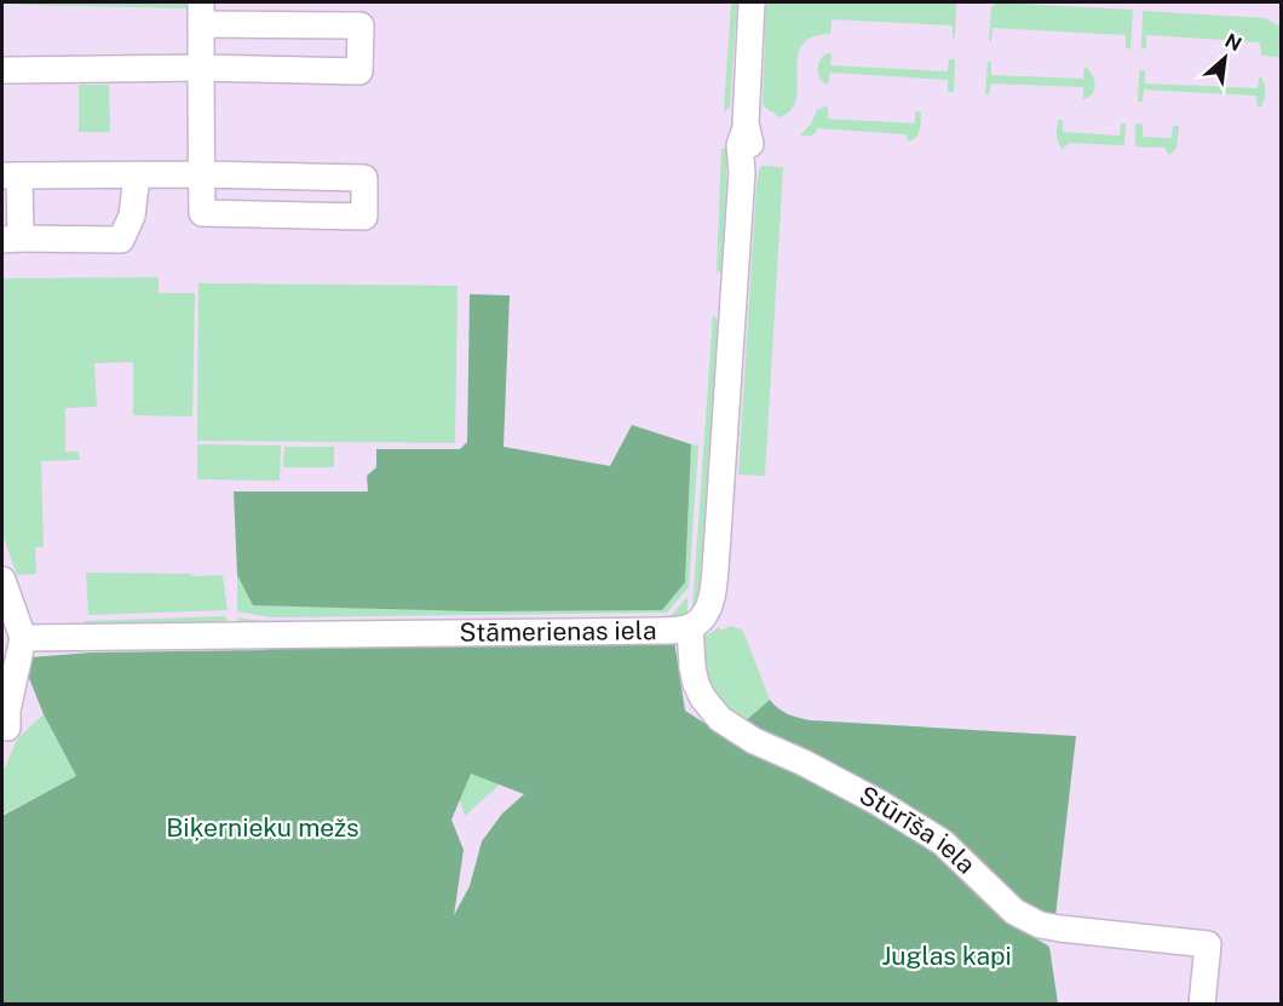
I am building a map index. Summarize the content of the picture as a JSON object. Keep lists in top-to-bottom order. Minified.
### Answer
{"streets":{"street":["Stāmerienas iela","Stūrīša iela"]},"crossings":[["Stāmerienas iela","Stūrīša iela"]],"parks":["Biķernieku mežs","Juglas kapi"],"north":"top right"}
